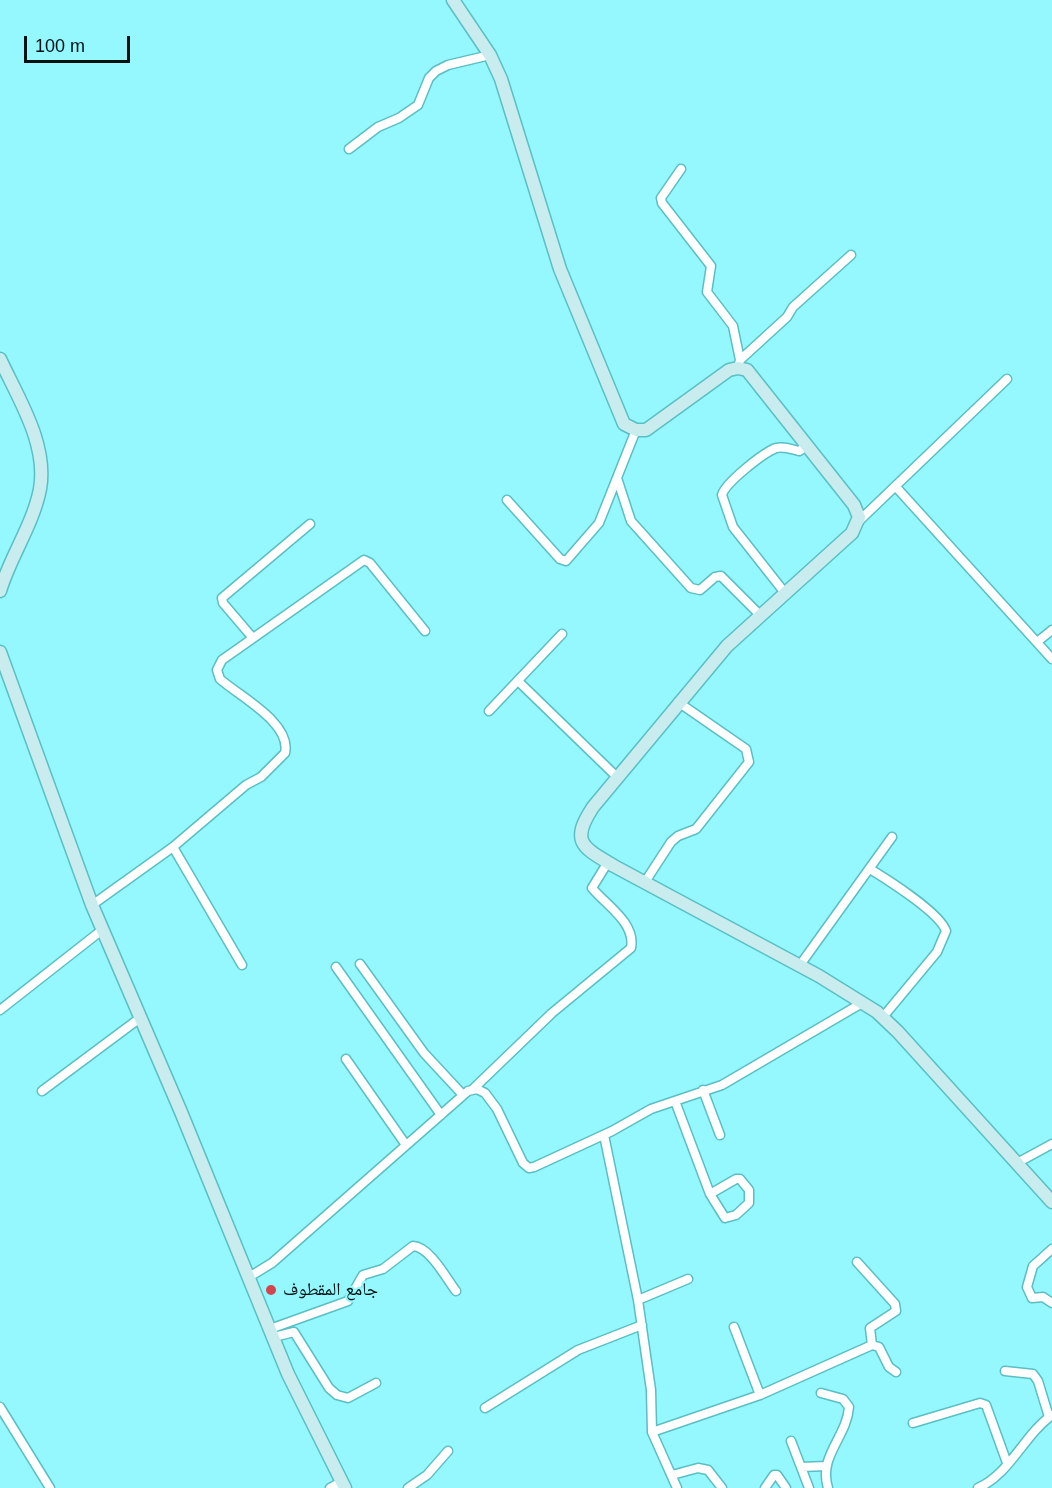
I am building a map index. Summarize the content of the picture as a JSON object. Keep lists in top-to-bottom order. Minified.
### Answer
{"places":["جامع المقطوف"],"scale_bar":"100 m"}
